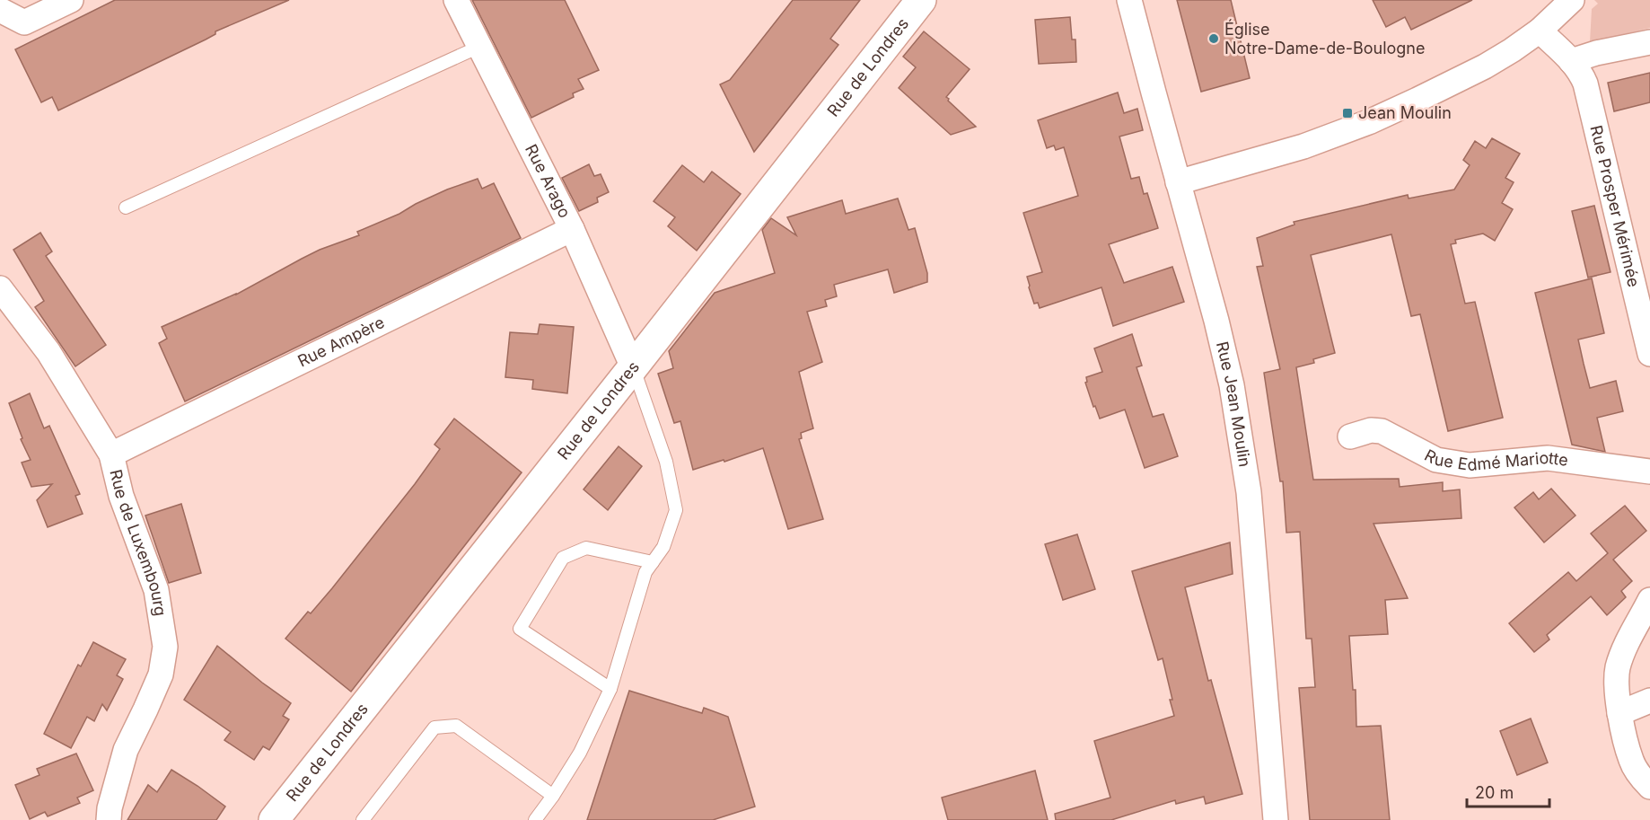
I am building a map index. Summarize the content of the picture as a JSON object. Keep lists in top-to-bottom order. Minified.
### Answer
{"streets":{"street":["Rue de Londres","Rue Arago","Rue Prosper Mérimée","Rue Ampère","Rue Jean Moulin","Rue Edmé Mariotte","Rue de Luxembourg"]},"crossings":[["Rue de Londres","Rue Arago"],["Rue Arago","Rue Ampère"],["Rue Ampère","Rue de Luxembourg"]],"places":{"other":["Église Notre-Dame-de-Boulogne"],"transit":["Jean Moulin"]},"scale_bar":"20 m"}
